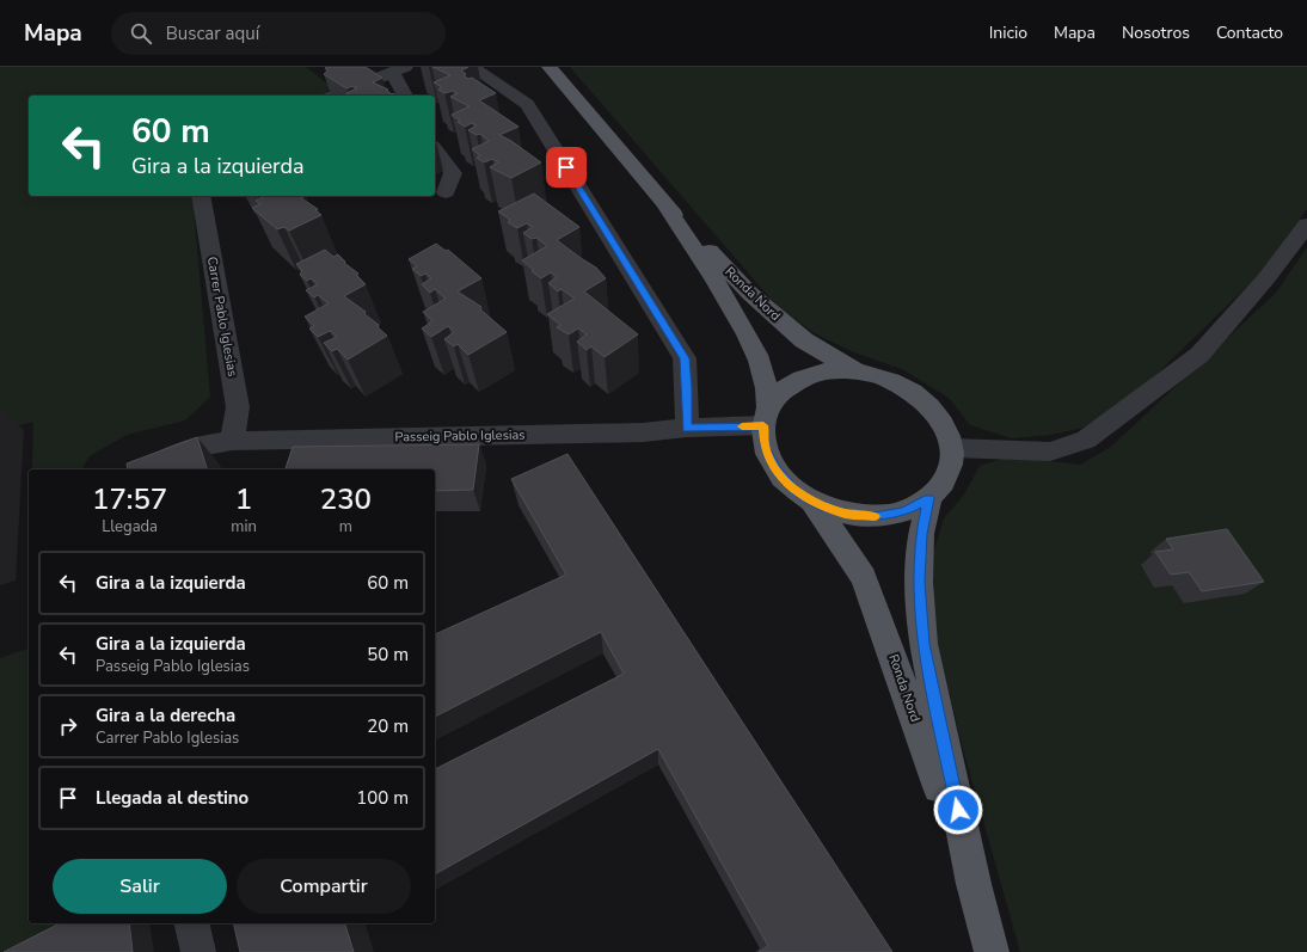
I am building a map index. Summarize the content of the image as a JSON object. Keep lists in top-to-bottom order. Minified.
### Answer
{"streets":{"main road":["Ronda Nord"],"street":["Carrer Pablo Iglesias","Passeig Pablo Iglesias"]},"crossings":[["Ronda Nord","Passeig Pablo Iglesias"],["Carrer Pablo Iglesias","Passeig Pablo Iglesias"]],"page":{"header":"Mapa","search":"Buscar aquí","nav":["Inicio","Mapa","Nosotros","Contacto"],"turn":["60 m","Gira a la izquierda"],"eta":["17:57","Llegada","1","min","230","m"],"list":[{"name":"Gira a la izquierda","value":"60 m"},{"name":"Gira a la izquierda","note":"Passeig Pablo Iglesias","value":"50 m"},{"name":"Gira a la derecha","note":"Carrer Pablo Iglesias","value":"20 m"},{"name":"Llegada al destino","value":"100 m"}],"buttons":["Salir","Compartir"]}}
